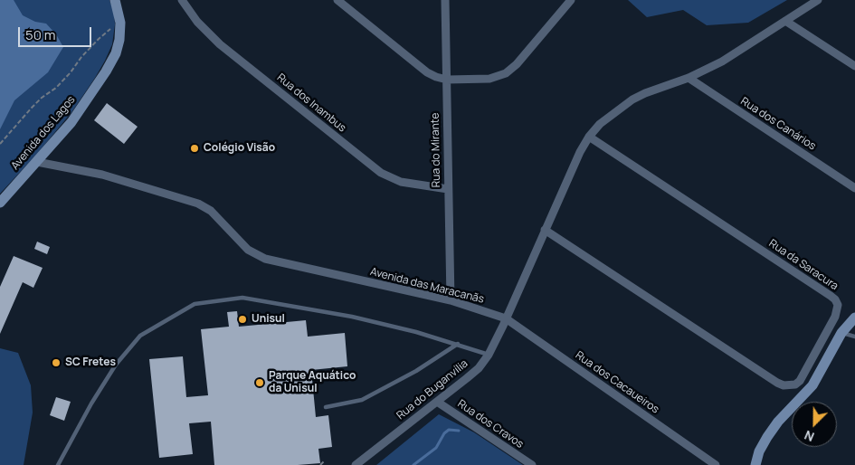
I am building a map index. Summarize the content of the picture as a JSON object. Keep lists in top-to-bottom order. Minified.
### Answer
{"streets":{"main road":["Avenida dos Lagos"],"street":["Rua dos Inambus","Rua dos Canários","Rua do Mirante","Rua da Saracura","Avenida das Maracanãs","Rua dos Cacaueiros","Rua do Buganvília","Rua dos Cravos"]},"crossings":[["Rua dos Inambus","Rua do Mirante"],["Avenida dos Lagos","Avenida das Maracanãs"],["Rua do Mirante","Avenida das Maracanãs"],["Avenida das Maracanãs","Rua dos Cacaueiros"],["Avenida das Maracanãs","Rua do Buganvília"],["Rua dos Cacaueiros","Rua do Buganvília"],["Rua do Buganvília","Rua dos Cravos"]],"places":["Colégio Visão","Unisul","SC Fretes","Parque Aquático da Unisul"],"scale_bar":"50 m","north":"bottom left"}
